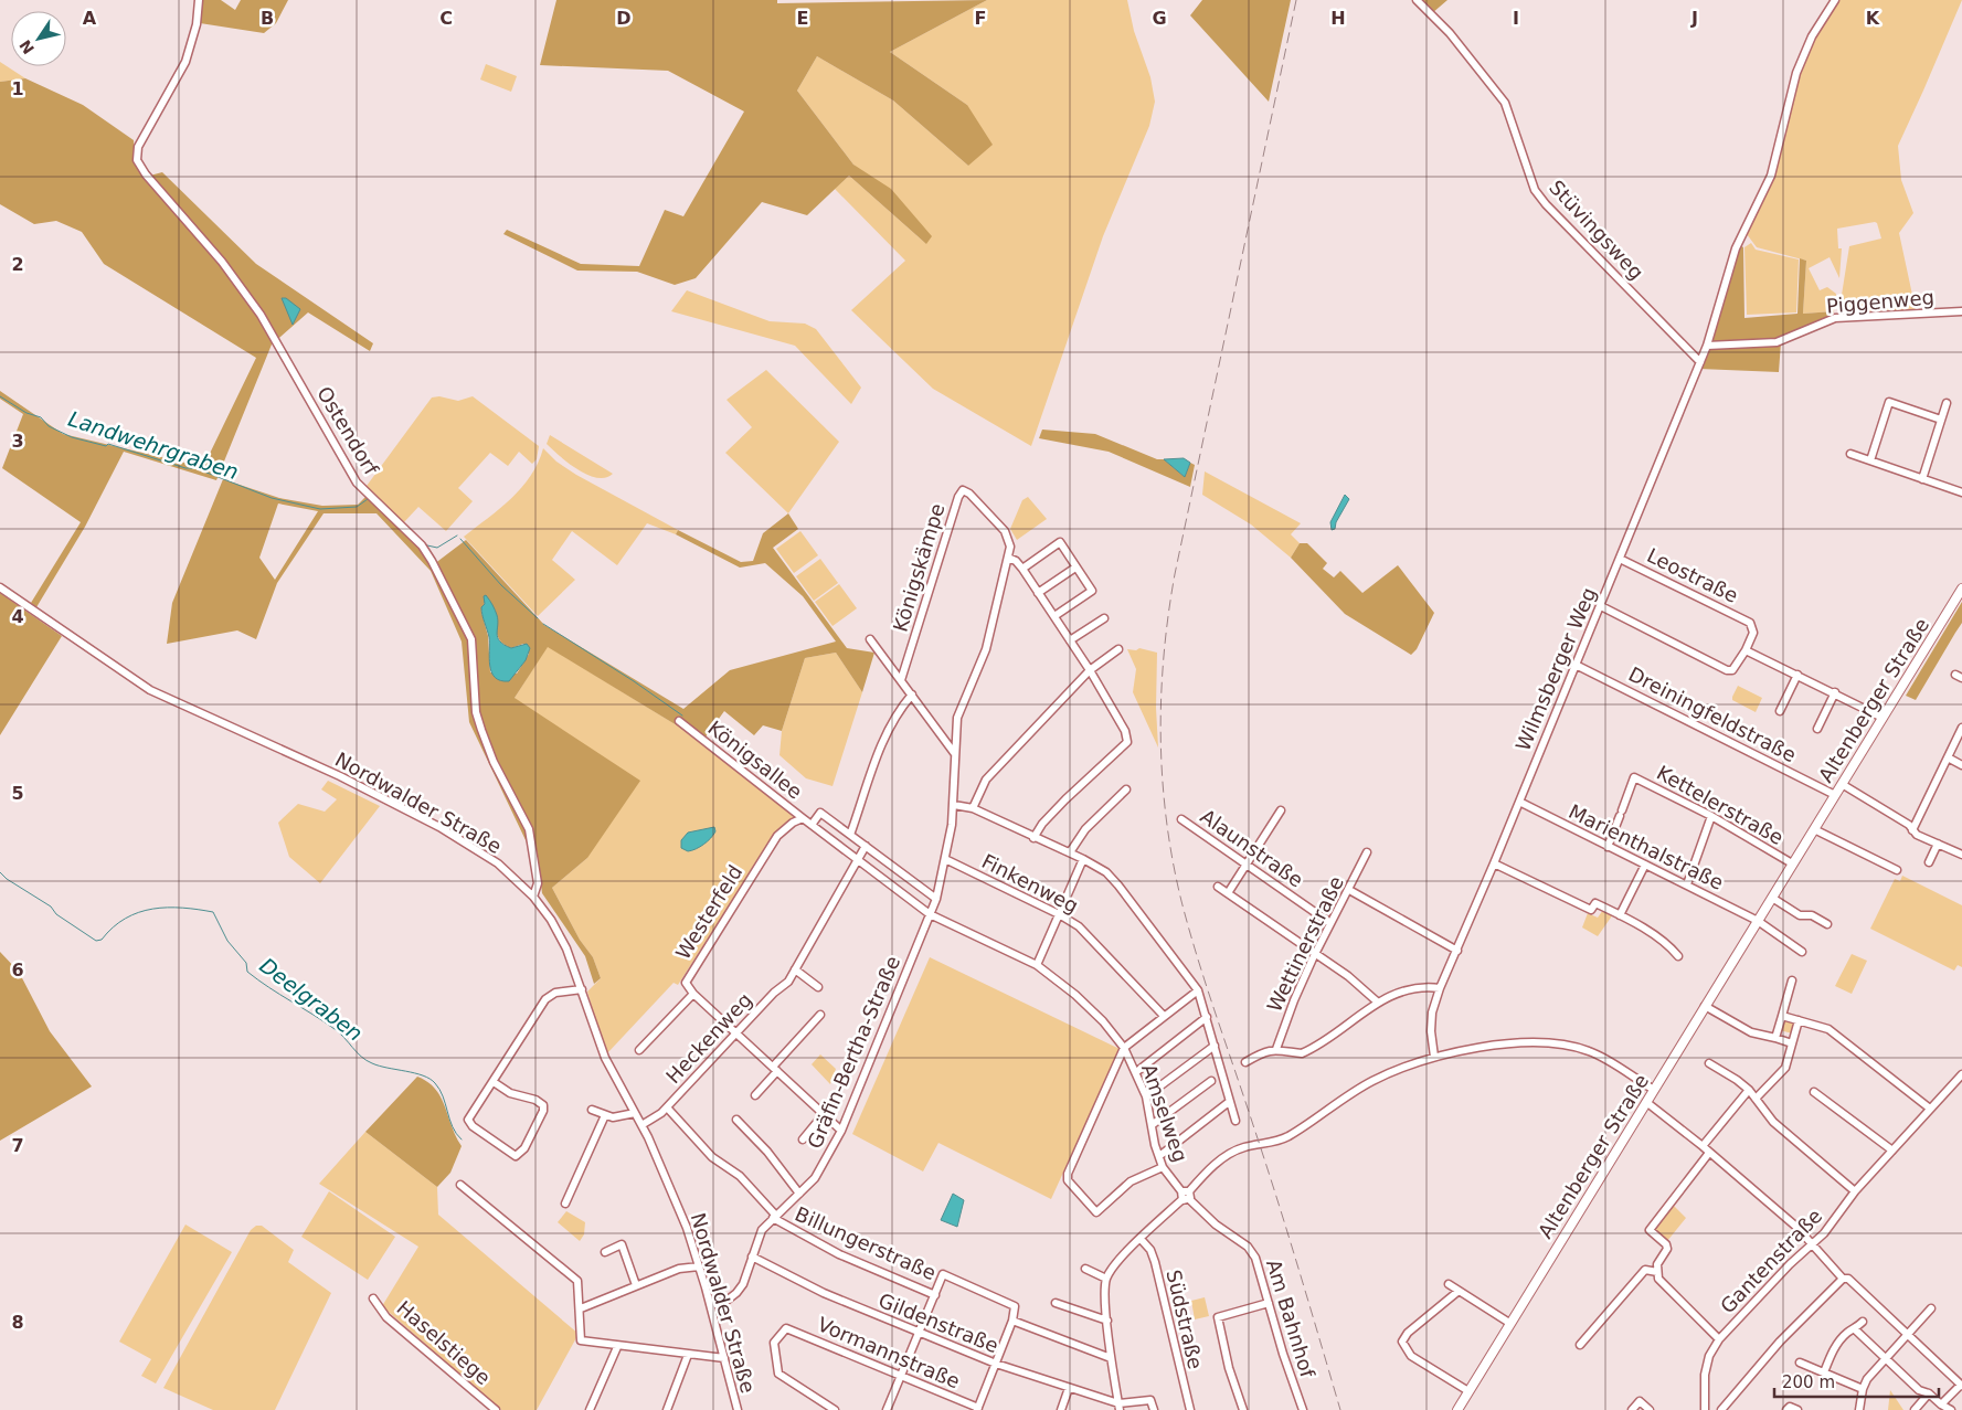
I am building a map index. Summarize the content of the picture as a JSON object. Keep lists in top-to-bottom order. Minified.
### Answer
{"streets":{"main road":["Altenberger Straße"],"street":["Stüvingsweg","Piggenweg","Ostendorf","Königskämpe","Leostraße","Wilmsberger Weg","Dreiningfeldstraße","Königsallee","Nordwalder Straße","Kettelerstraße","Marienthalstraße","Alaunstraße","Finkenweg","Westerfeld","Wettinerstraße","Heckenweg","Gräfin-Bertha-Straße","Amselweg","Billungerstraße","Gantenstraße","Am Bahnhof","Südstraße","Gildenstraße","Haselstiege","Vormannstraße"]},"crossings":[["Stüvingsweg","Wilmsberger Weg"],["Piggenweg","Wilmsberger Weg"],["Ostendorf","Nordwalder Straße"],["Königskämpe","Gräfin-Bertha-Straße"],["Leostraße","Wilmsberger Weg"],["Wilmsberger Weg","Dreiningfeldstraße"],["Wilmsberger Weg","Marienthalstraße"],["Altenberger Straße","Dreiningfeldstraße"],["Altenberger Straße","Kettelerstraße"],["Altenberger Straße","Marienthalstraße"],["Königsallee","Westerfeld"],["Königsallee","Heckenweg"],["Königsallee","Gräfin-Bertha-Straße"],["Königsallee","Amselweg"],["Nordwalder Straße","Heckenweg"],["Nordwalder Straße","Gräfin-Bertha-Straße"],["Kettelerstraße","Marienthalstraße"],["Alaunstraße","Wettinerstraße"],["Finkenweg","Gräfin-Bertha-Straße"],["Heckenweg","Billungerstraße"],["Gräfin-Bertha-Straße","Amselweg"],["Gräfin-Bertha-Straße","Billungerstraße"],["Gräfin-Bertha-Straße","Gildenstraße"],["Amselweg","Am Bahnhof"]],"water":["Landwehrgraben","Deelgraben"],"scale_bar":"200 m","north":"bottom left","grid":{"columns":["A","B","C","D","E","F","G","H","I","J","K"],"rows":["1","2","3","4","5","6","7","8"]}}
